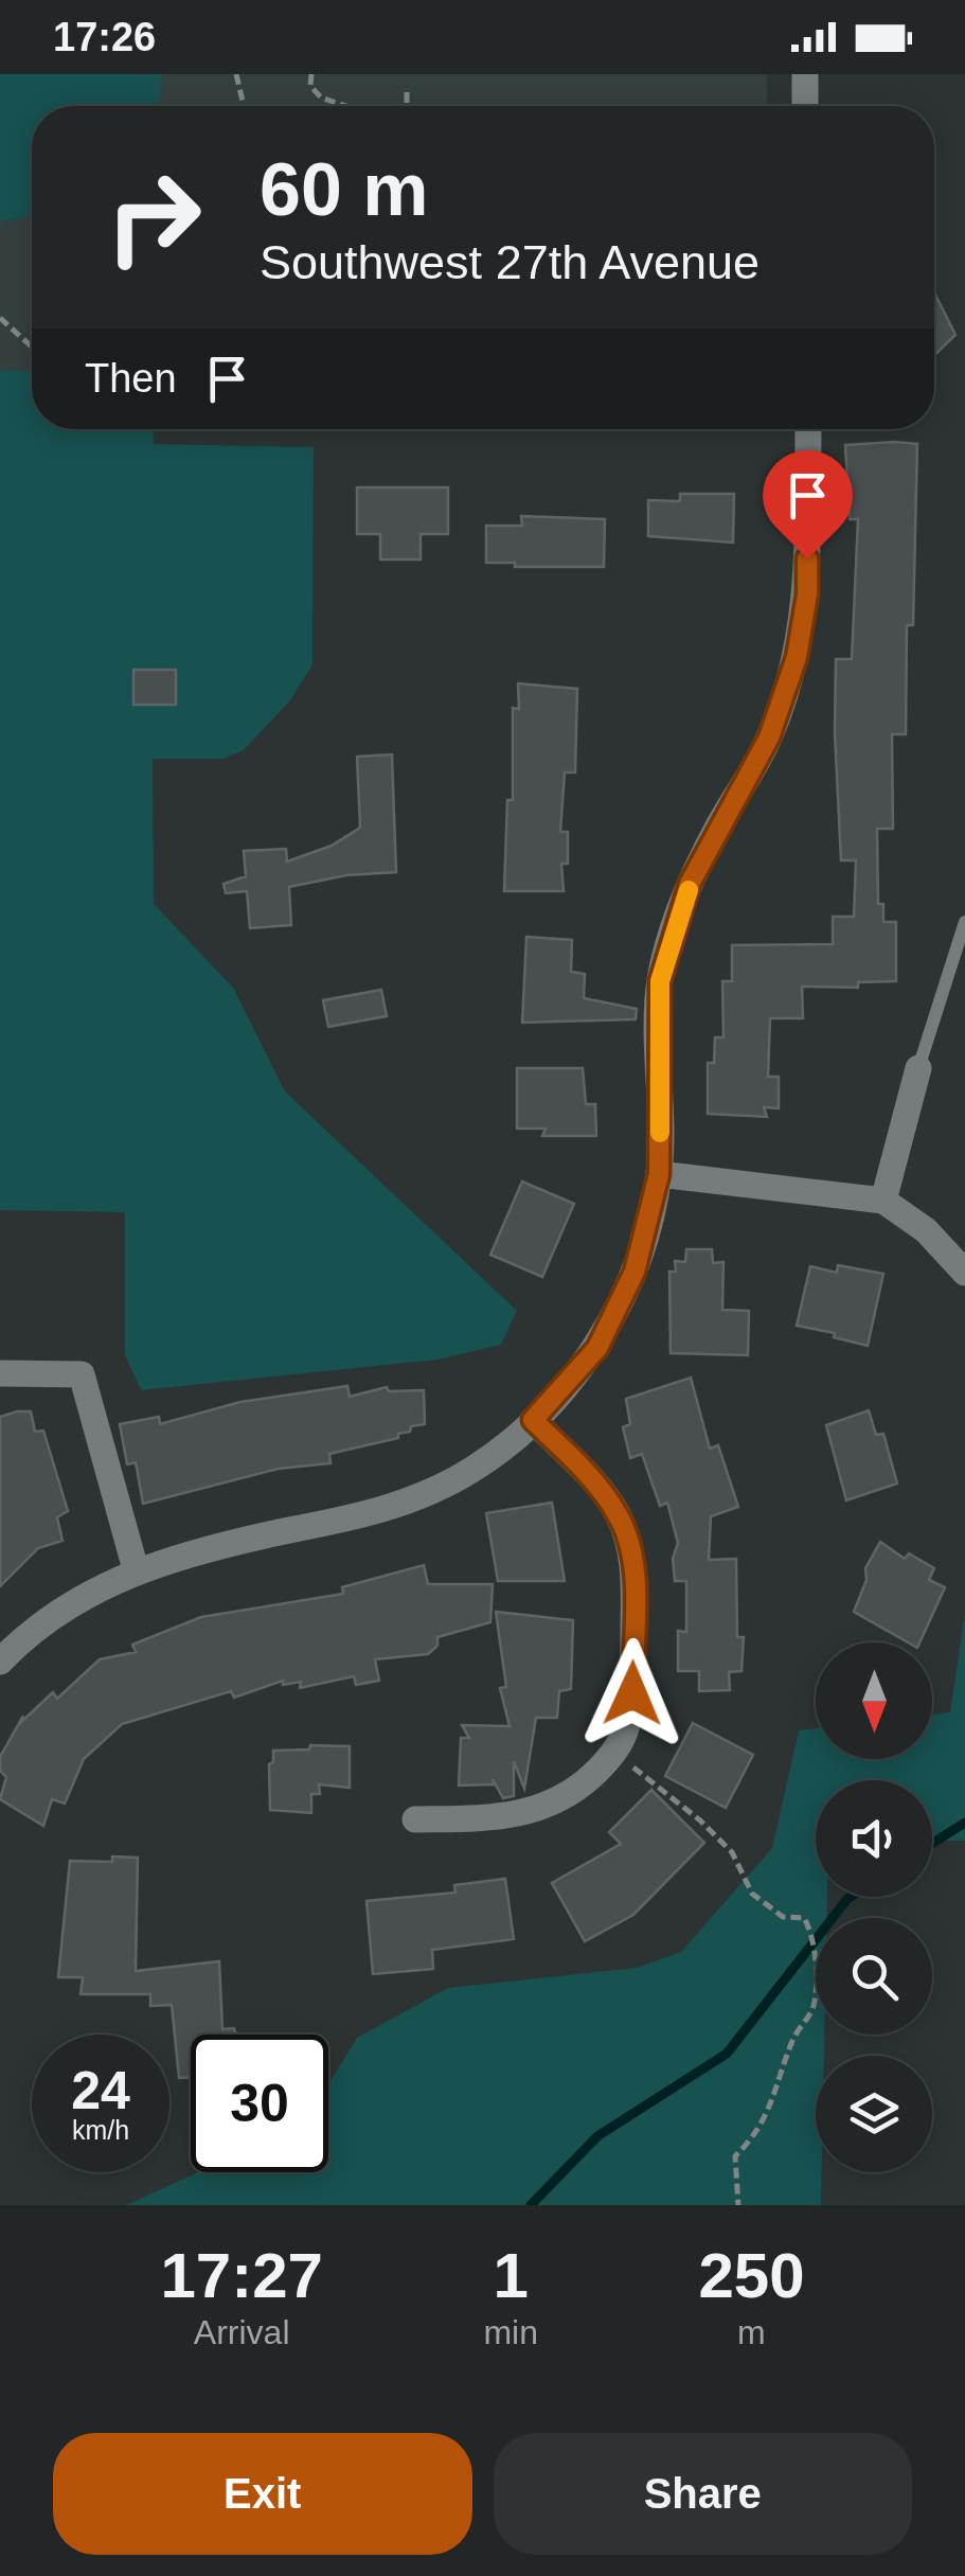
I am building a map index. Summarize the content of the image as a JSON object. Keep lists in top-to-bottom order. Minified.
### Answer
{"north":"bottom","page":{"status":"17:26","turn":["60 m","Southwest 27th Avenue"],"then":"Then","speed":"24 km/h","limit":"30","eta":["17:27","Arrival","1","min","250","m"],"buttons":["Exit","Share"]}}
